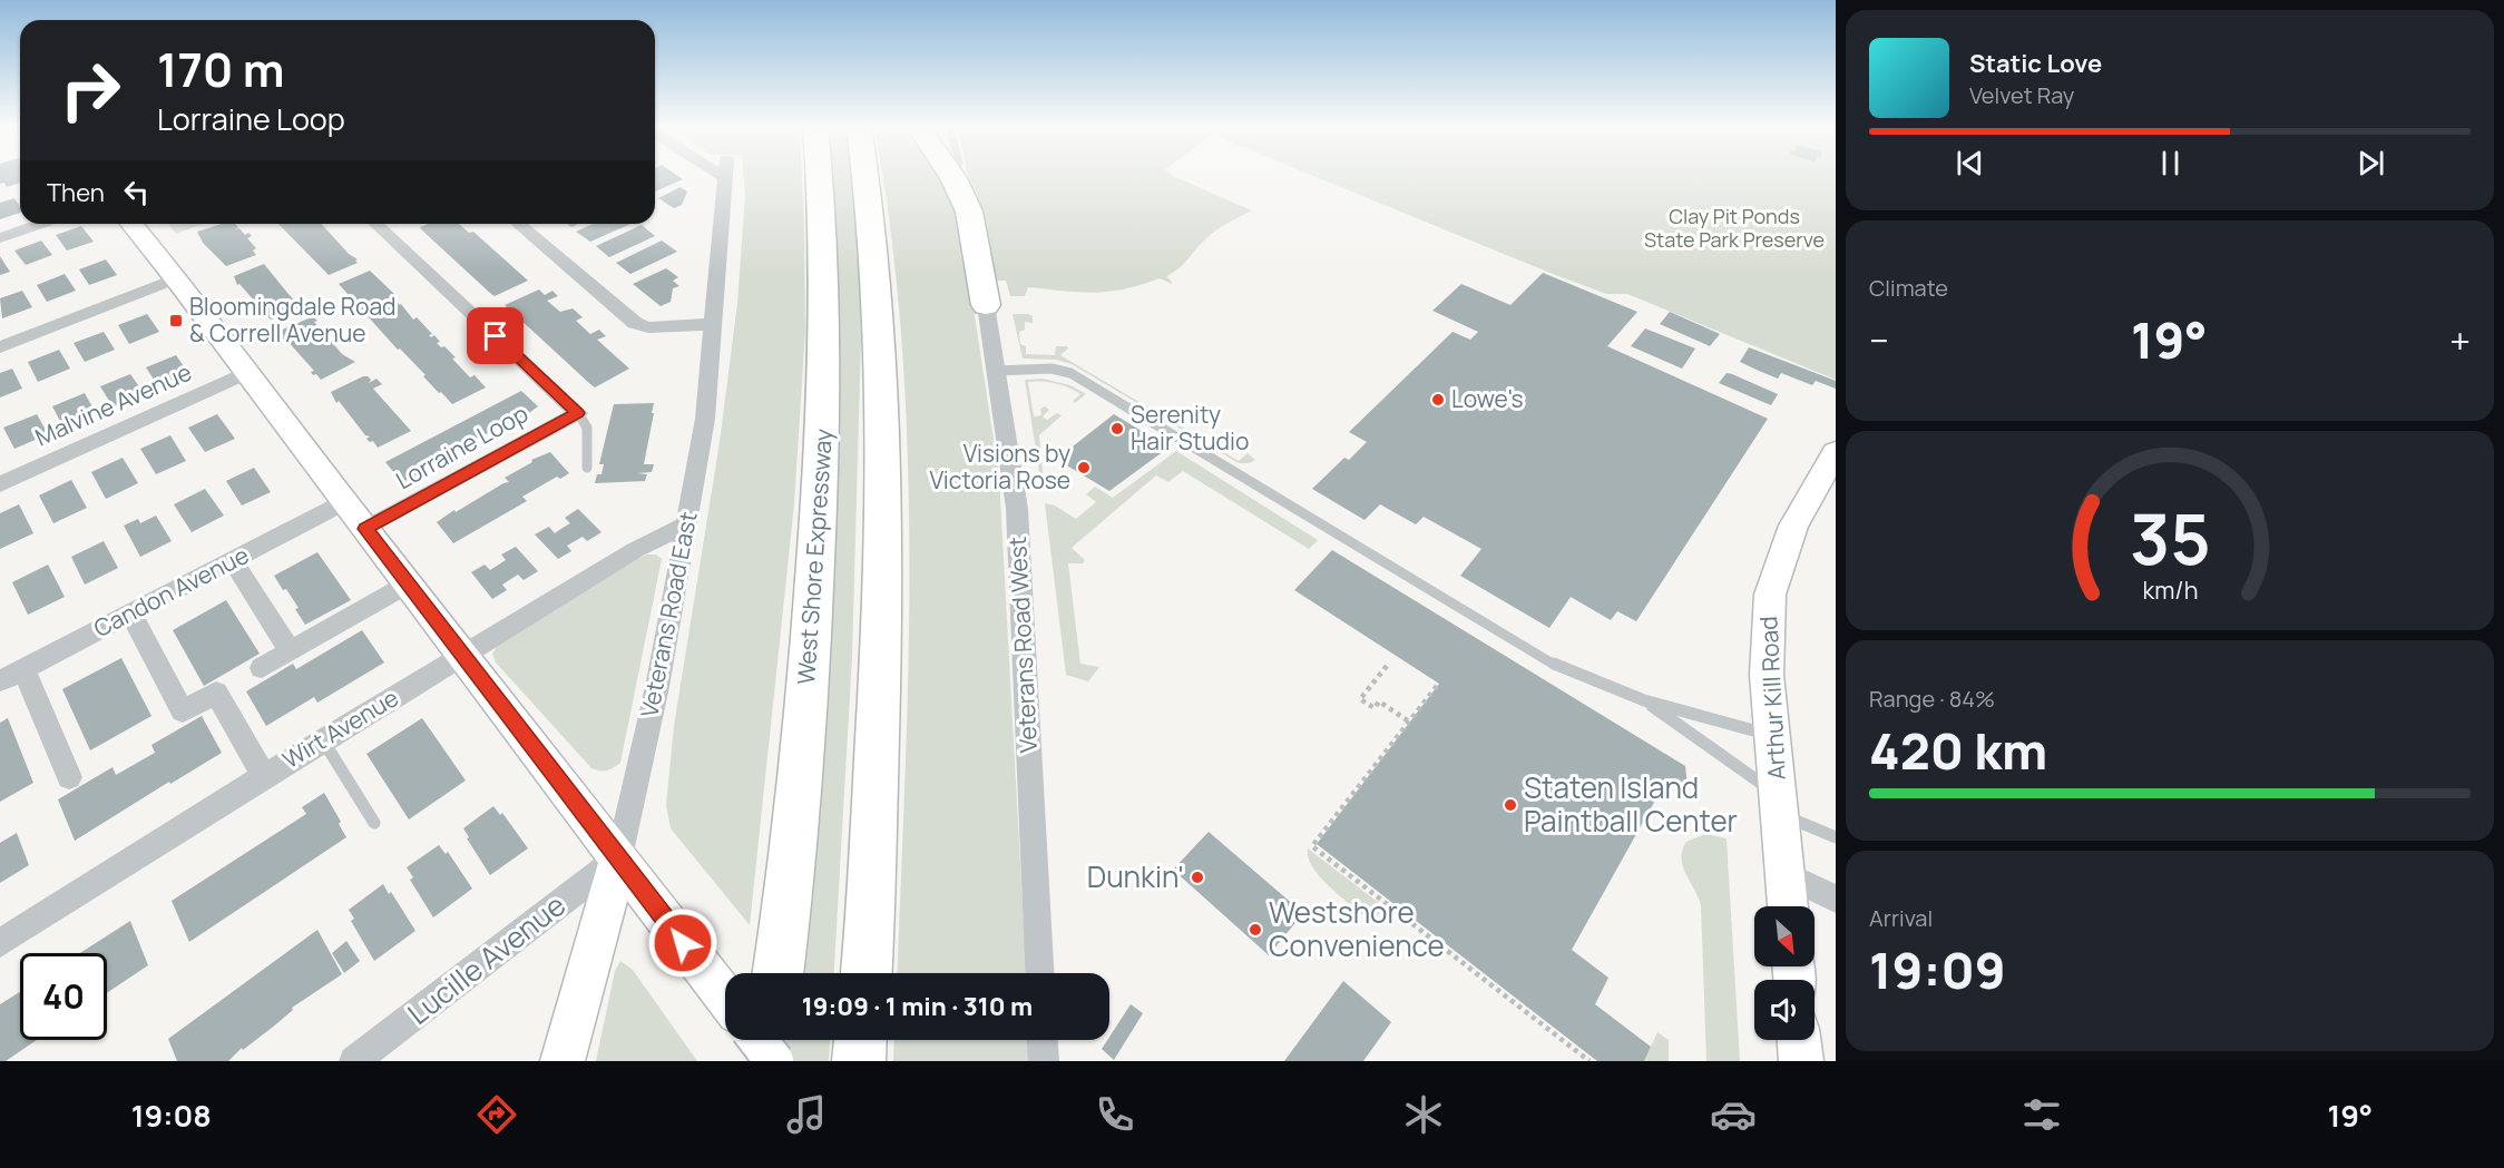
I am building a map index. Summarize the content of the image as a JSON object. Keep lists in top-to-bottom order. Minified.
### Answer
{"streets":{"highway":["West Shore Expressway"],"street":["Malvine Avenue","Lorraine Loop","Candon Avenue","Veterans Road East","Veterans Road West","Arthur Kill Road","Wirt Avenue","Lucille Avenue"]},"crossings":[["Veterans Road East","Wirt Avenue"],["Veterans Road East","Lucille Avenue"]],"parks":["Clay Pit Ponds State Park Preserve"],"places":{"transit":["Bloomingdale Road & Correll Avenue"],"other":["Lowe's","Serenity Hair Studio","Visions by Victoria Rose","Staten Island Paintball Center","Dunkin'","Westshore Convenience"]},"north":"bottom right","page":{"turn":["170 m","Lorraine Loop"],"song":["Static Love","Velvet Ray"],"then":"Then","tile":["Climate",["Range · 84%","420 km"],["Arrival","19:09"]],"heat":["−","19°","+"],"limit":"40","trip":"19:09 · 1 min · 310 m","tabs":["19:08","19°"],"gauge":["35","km/h"]}}
